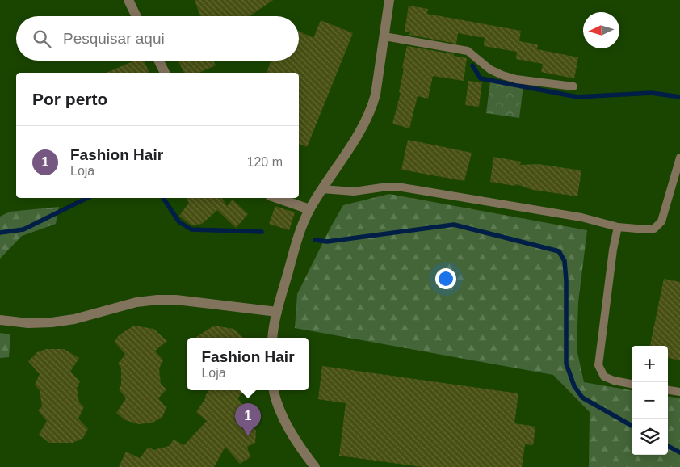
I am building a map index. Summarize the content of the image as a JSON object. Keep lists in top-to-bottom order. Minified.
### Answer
{"north":"left","page":{"search":"Pesquisar aqui","heading":"Por perto","list":[{"mark":"1","name":"Fashion Hair","note":"Loja","value":"120 m"}],"popup":["Fashion Hair","Loja"],"map_buttons":["+","−"],"pins":"1"}}
